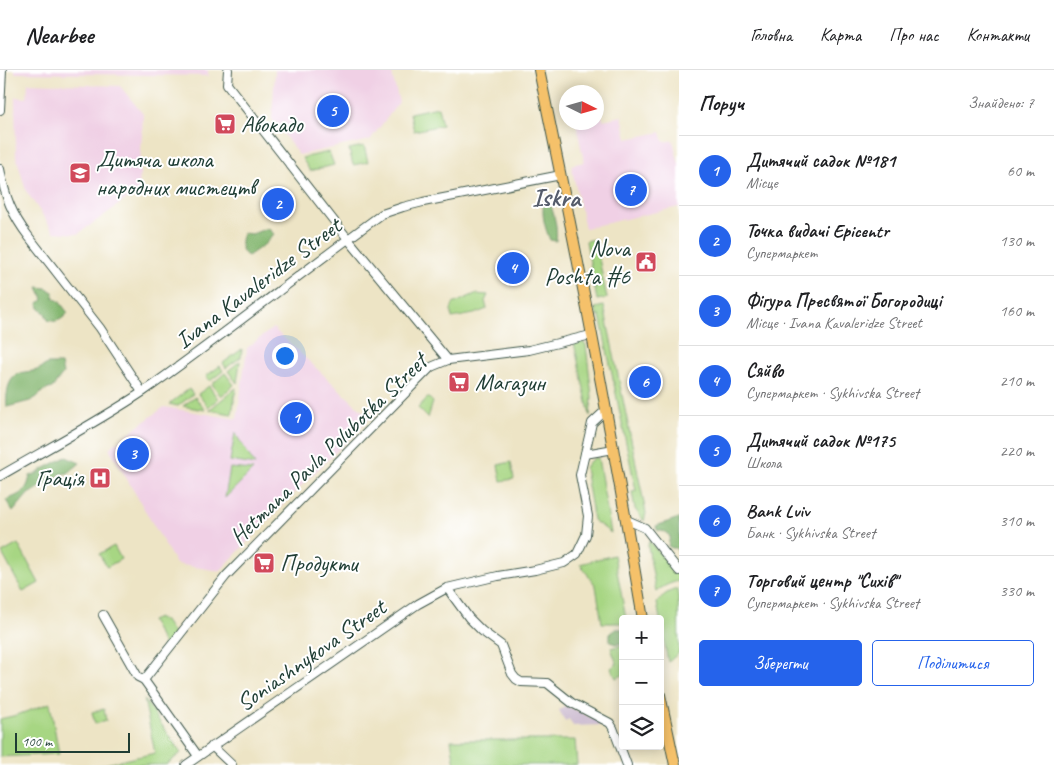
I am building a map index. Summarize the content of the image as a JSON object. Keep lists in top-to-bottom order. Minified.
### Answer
{"streets":{"street":["Ivana Kavaleridze Street","Hetmana Pavla Polubotka Street","Soniashnykova Street"]},"districts":["Iskra"],"places":{"supermarket":["Авокадо","Магазин","Продукти"],"school or university":["Дитяча школа народних мистецтв"],"public building":["Nova Poshta #6"],"hospital":["Грація"]},"scale_bar":"100 m","north":"right","page":{"header":"Nearbee","nav":["Головна","Карта","Про нас","Контакти"],"heading":["Поруч","Знайдено: 7"],"pins":["5","7","2","4","6","1","3"],"list":[{"mark":"1","name":"Дитячий садок №181","note":"Місце","value":"60 m"},{"mark":"2","name":"Точка видачі Epicentr","note":"Супермаркет","value":"130 m"},{"mark":"3","name":"Фігура Пресвятої Богородиці","note":"Місце · Ivana Kavaleridze Street","value":"160 m"},{"mark":"4","name":"Сяйво","note":"Супермаркет · Sykhivska Street","value":"210 m"},{"mark":"5","name":"Дитячий садок №175","note":"Школа","value":"220 m"},{"mark":"6","name":"Bank Lviv","note":"Банк · Sykhivska Street","value":"310 m"},{"mark":"7","name":"Tорговий центр \"Сихів\"","note":"Супермаркет · Sykhivska Street","value":"330 m"}],"map_buttons":["+","−"],"buttons":["Зберегти","Поділитися"],"scale":"100 m"}}
